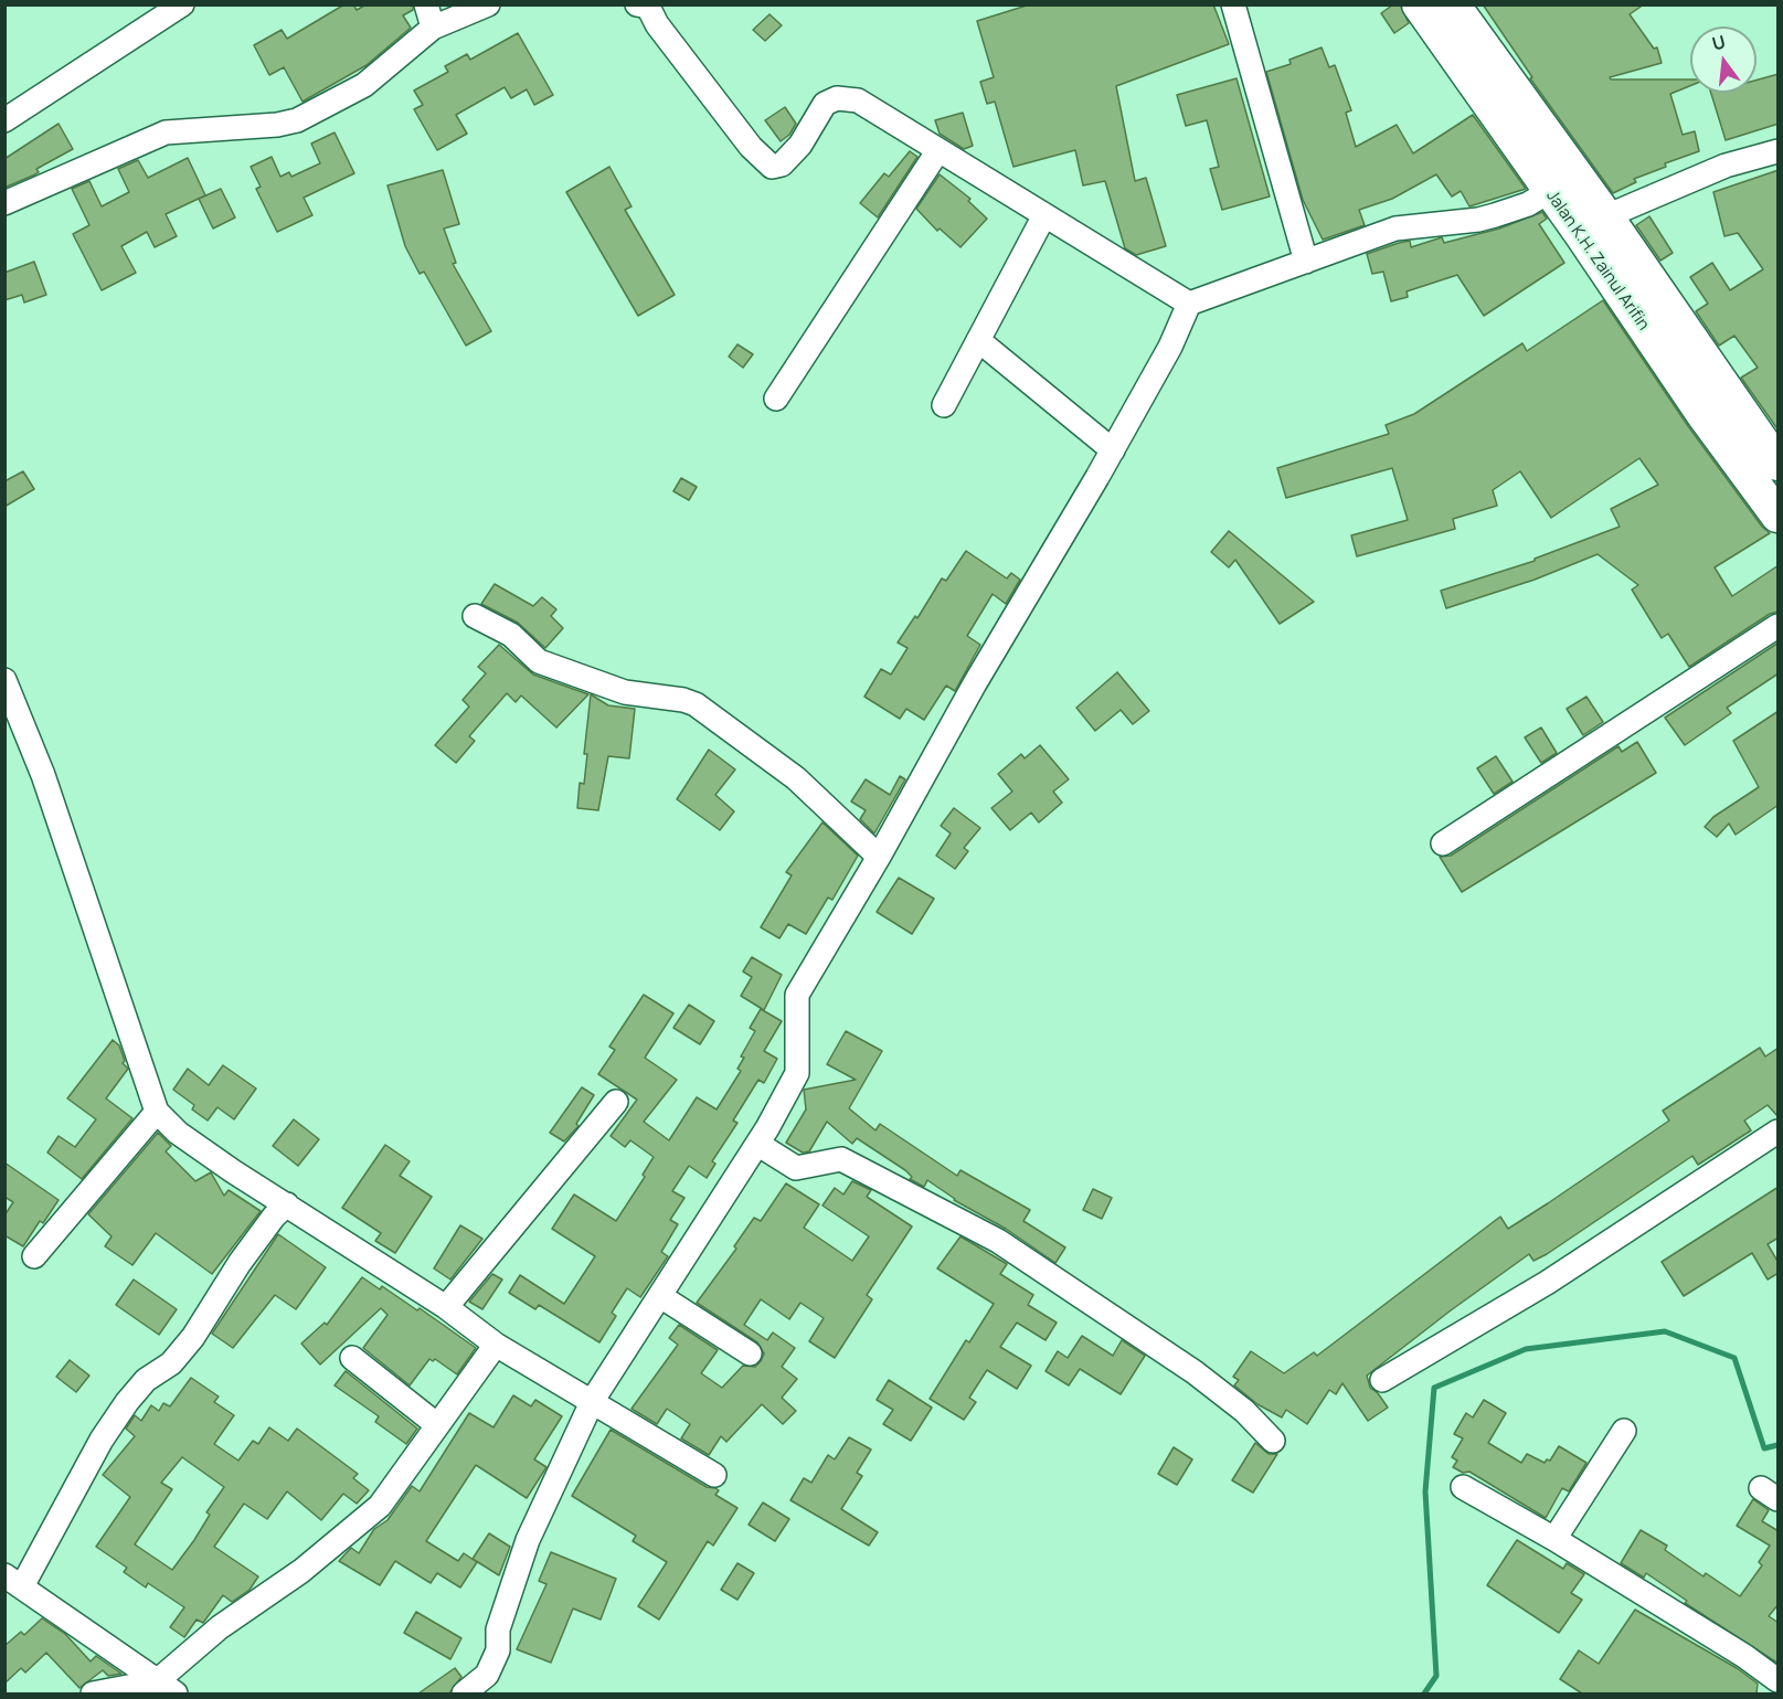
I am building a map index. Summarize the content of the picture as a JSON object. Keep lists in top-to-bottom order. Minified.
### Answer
{"streets":{"highway":["Jalan K.H. Zainul Arifin"]},"north":"top"}
